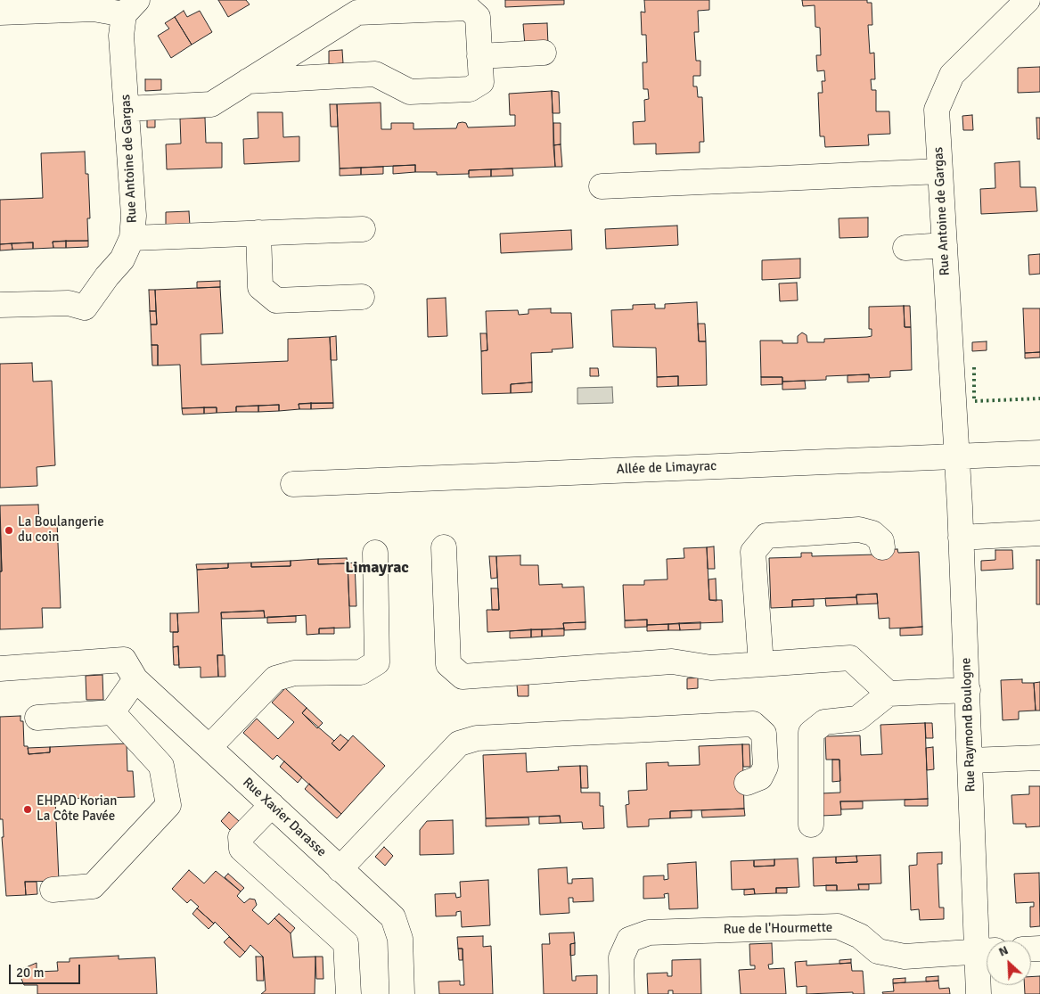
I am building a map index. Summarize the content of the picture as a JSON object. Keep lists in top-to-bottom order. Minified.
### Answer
{"streets":{"street":["Rue Antoine de Gargas","Allée de Limayrac","Rue Raymond Boulogne","Rue Xavier Darasse","Rue de l'Hourmette"]},"crossings":[["Rue Antoine de Gargas","Allée de Limayrac"],["Rue Antoine de Gargas","Rue Raymond Boulogne"],["Allée de Limayrac","Rue Raymond Boulogne"],["Rue Raymond Boulogne","Rue de l'Hourmette"]],"districts":["Limayrac"],"places":["La Boulangerie du coin","EHPAD Korian La Côte Pavée"],"scale_bar":"20 m","north":"top left"}
